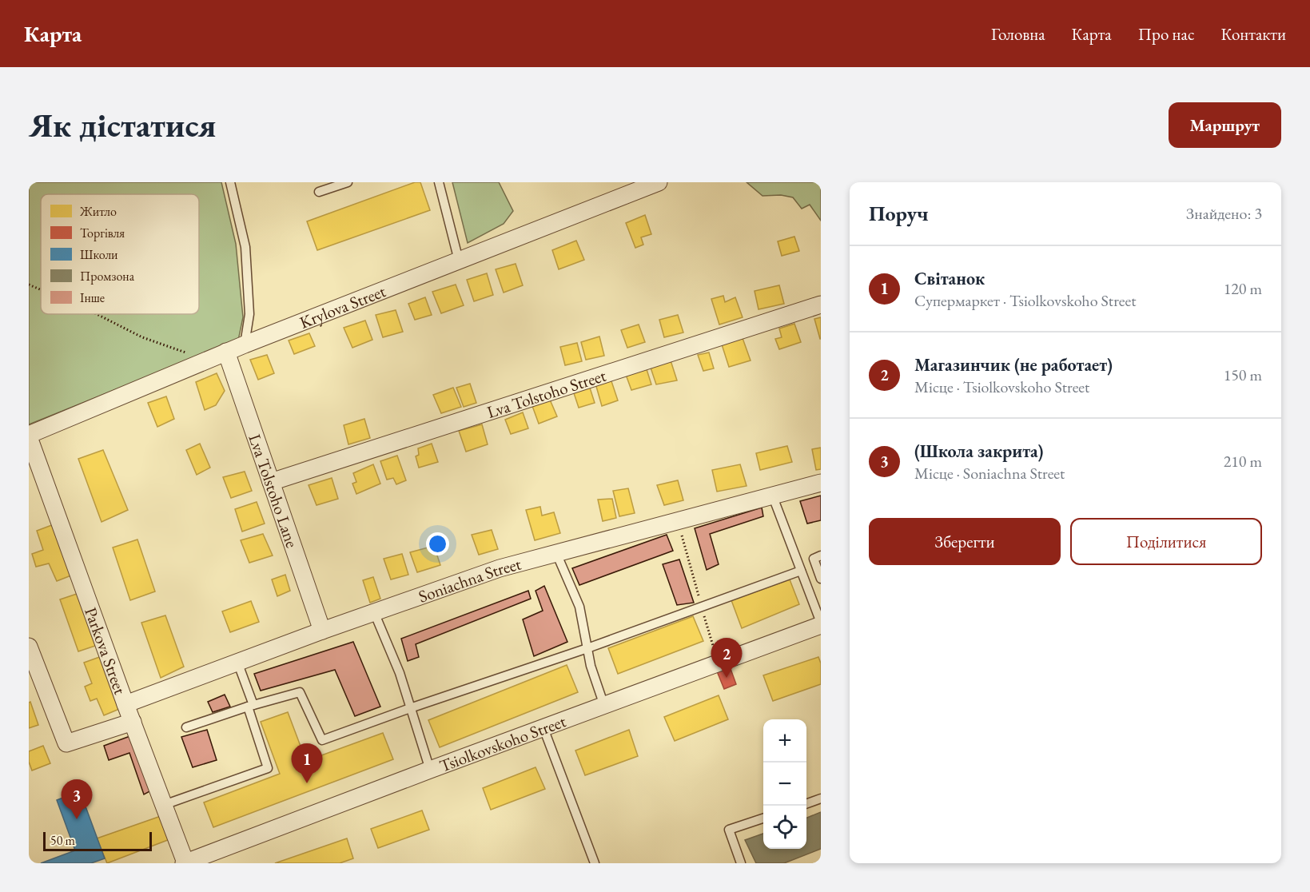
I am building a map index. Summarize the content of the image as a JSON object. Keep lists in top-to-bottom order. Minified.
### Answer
{"streets":{"street":["Krylova Street","Lva Tolstoho Street","Lva Tolstoho Lane","Soniachna Street","Parkova Street","Tsiolkovskoho Street"]},"crossings":[["Krylova Street","Lva Tolstoho Lane"],["Krylova Street","Parkova Street"],["Lva Tolstoho Street","Lva Tolstoho Lane"],["Lva Tolstoho Lane","Soniachna Street"],["Soniachna Street","Parkova Street"],["Parkova Street","Tsiolkovskoho Street"]],"legend":["Житло","Торгівля","Школи","Промзона","Інше"],"scale_bar":"50 m","page":{"header":"Карта","nav":["Головна","Карта","Про нас","Контакти"],"buttons":["Маршрут",["Зберегти","Поділитися"]],"title":"Як дістатися","heading":["Поруч","Знайдено: 3"],"list":[{"mark":"1","name":"Світанок","note":"Супермаркет · Tsiolkovskoho Street","value":"120 m"},{"mark":"2","name":"Магазинчик (не работает)","note":"Місце · Tsiolkovskoho Street","value":"150 m"},{"mark":"3","name":"(Школа закрита)","note":"Місце · Soniachna Street","value":"210 m"}],"pins":["2","1","3"],"map_buttons":["+","−"],"scale":"50 m"}}
